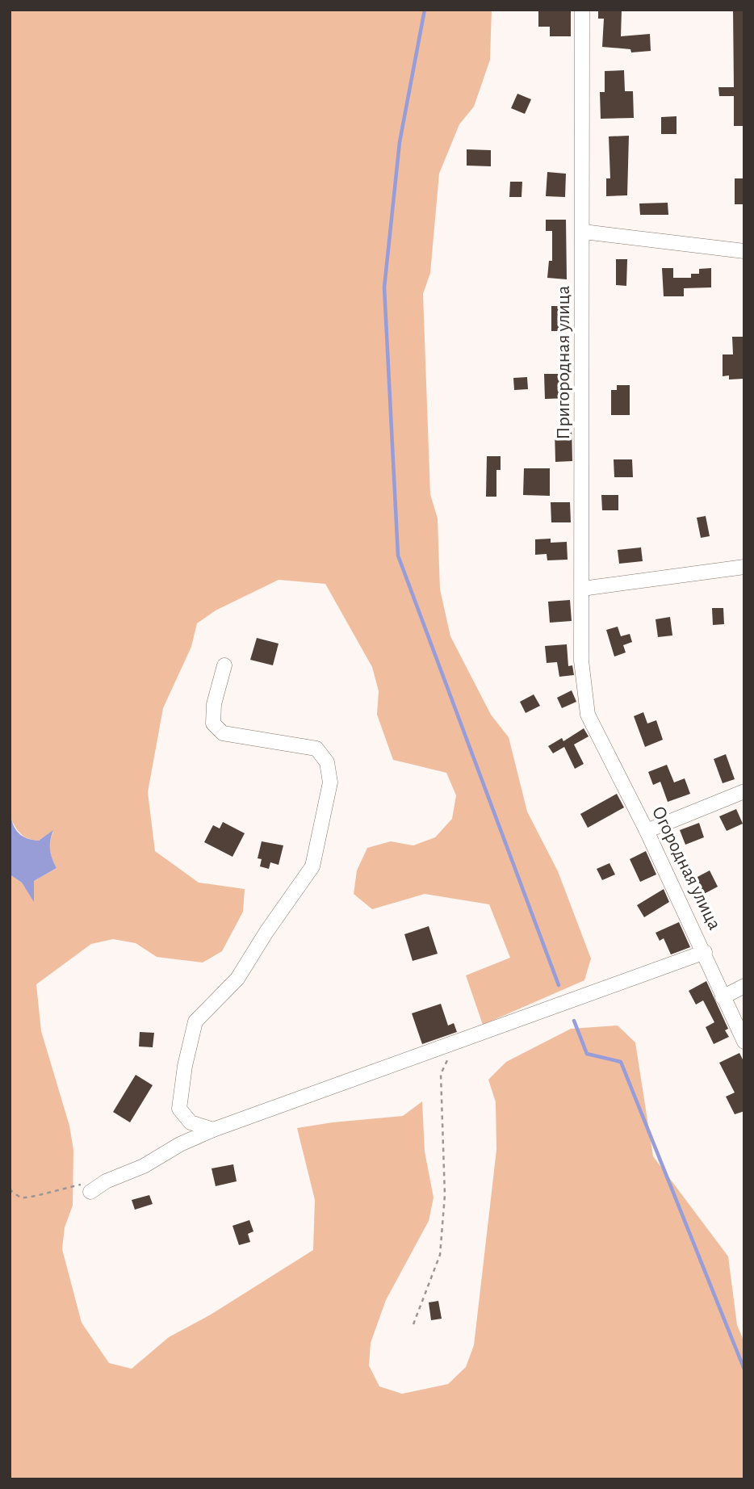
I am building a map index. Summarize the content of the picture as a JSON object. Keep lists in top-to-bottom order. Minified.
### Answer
{"streets":{"street":["Пригородная улица","Огородная улица"]},"crossings":[["Пригородная улица","Огородная улица"]]}
